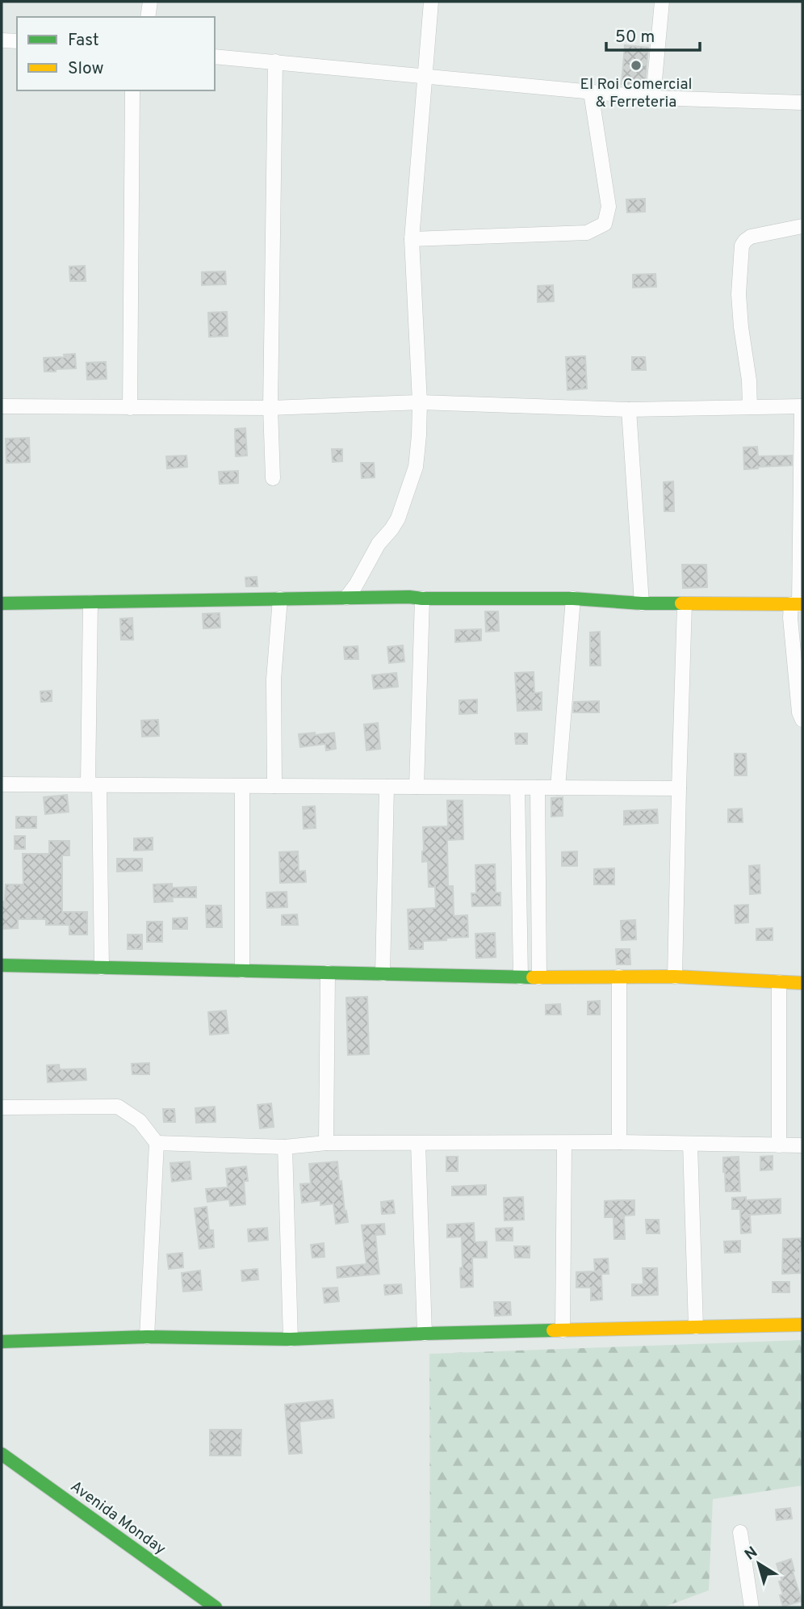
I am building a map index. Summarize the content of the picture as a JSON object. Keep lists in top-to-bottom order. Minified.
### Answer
{"streets":{"main road":["Avenida Monday"]},"places":["El Roi Comercial & Ferreteria"],"legend":["Fast","Slow"],"scale_bar":"50 m","north":"top left"}
